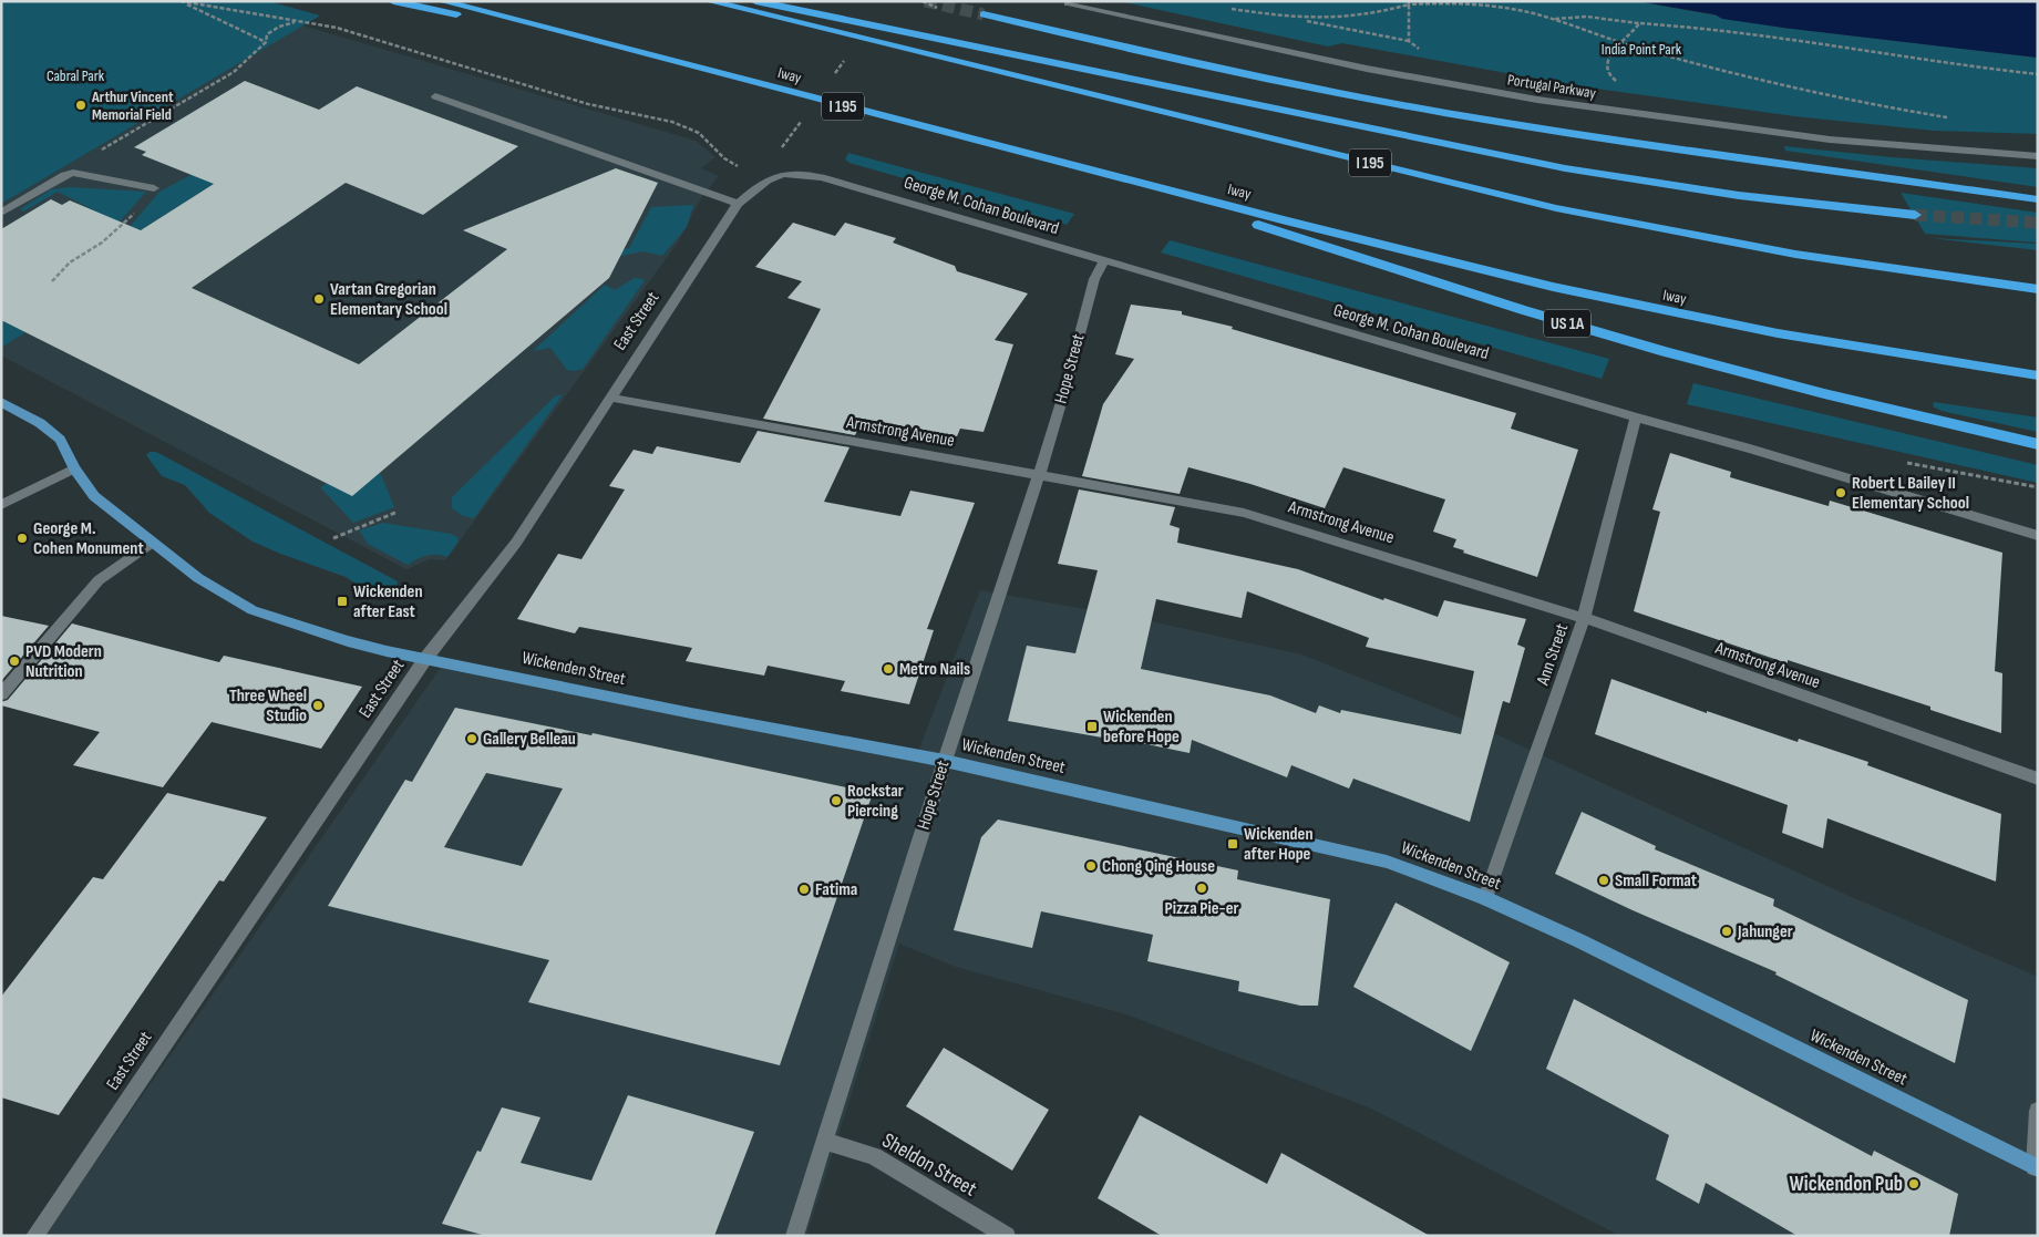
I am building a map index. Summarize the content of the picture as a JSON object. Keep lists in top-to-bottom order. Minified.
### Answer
{"streets":{"highway":["Iway","I 195","US 1A"],"main road":["Wickenden Street"],"street":["Portugal Parkway","George M. Cohan Boulevard","East Street","Hope Street","Armstrong Avenue","Ann Street","Sheldon Street"]},"crossings":[["Iway","US 1A"],["George M. Cohan Boulevard","East Street"],["George M. Cohan Boulevard","Hope Street"],["George M. Cohan Boulevard","Ann Street"],["East Street","Armstrong Avenue"],["East Street","Wickenden Street"],["Hope Street","Armstrong Avenue"],["Hope Street","Wickenden Street"],["Hope Street","Sheldon Street"],["Armstrong Avenue","Ann Street"],["Ann Street","Wickenden Street"]],"parks":["India Point Park","Cabral Park"],"places":{"other":["Arthur Vincent Memorial Field","Vartan Gregorian Elementary School","Robert L Bailey II Elementary School","George M. Cohen Monument","PVD Modern Nutrition","Metro Nails","Three Wheel Studio","Gallery Belleau","Rockstar Piercing","Chong Qing House","Small Format","Pizza Pie-er","Fatima","Jahunger","Wickendon Pub"],"transit":["Wickenden after East","Wickenden before Hope","Wickenden after Hope"]}}
